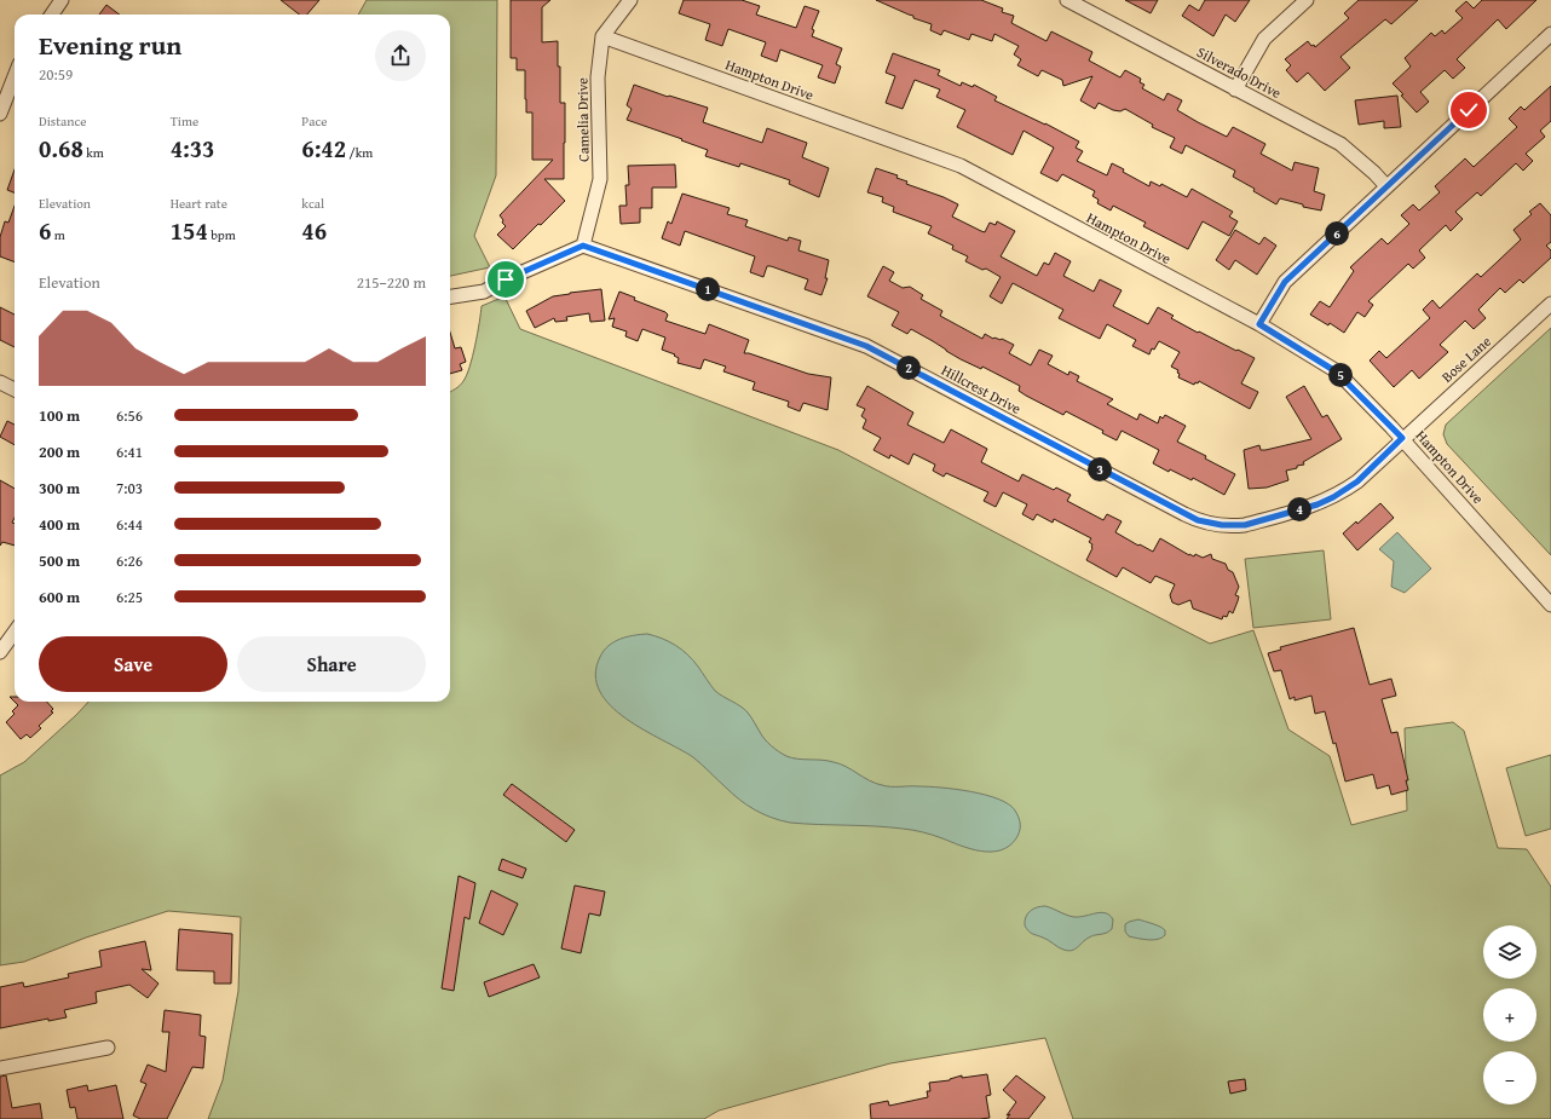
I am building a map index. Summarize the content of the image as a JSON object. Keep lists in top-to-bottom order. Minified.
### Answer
{"streets":{"street":["Silverado Drive","Hampton Drive","Camelia Drive","Bose Lane","Hillcrest Drive"]},"crossings":[["Hampton Drive","Camelia Drive"],["Hampton Drive","Bose Lane"],["Hampton Drive","Hillcrest Drive"],["Camelia Drive","Hillcrest Drive"],["Bose Lane","Hillcrest Drive"]],"page":{"heading":["Evening run","20:59"],"stats":[["Distance","0.68 km"],["Time","4:33"],["Pace","6:42 /km"],["Elevation","6 m"],["Heart rate","154 bpm"],["kcal","46"]],"pins":["6","1","2","5","3","4"],"chart":["Elevation","215–220 m"],"list":[{"name":"100 m","note":"6:56"},{"name":"200 m","note":"6:41"},{"name":"300 m","note":"7:03"},{"name":"400 m","note":"6:44"},{"name":"500 m","note":"6:26"},{"name":"600 m","note":"6:25"}],"buttons":["Save","Share"],"map_buttons":["+","−"]}}
